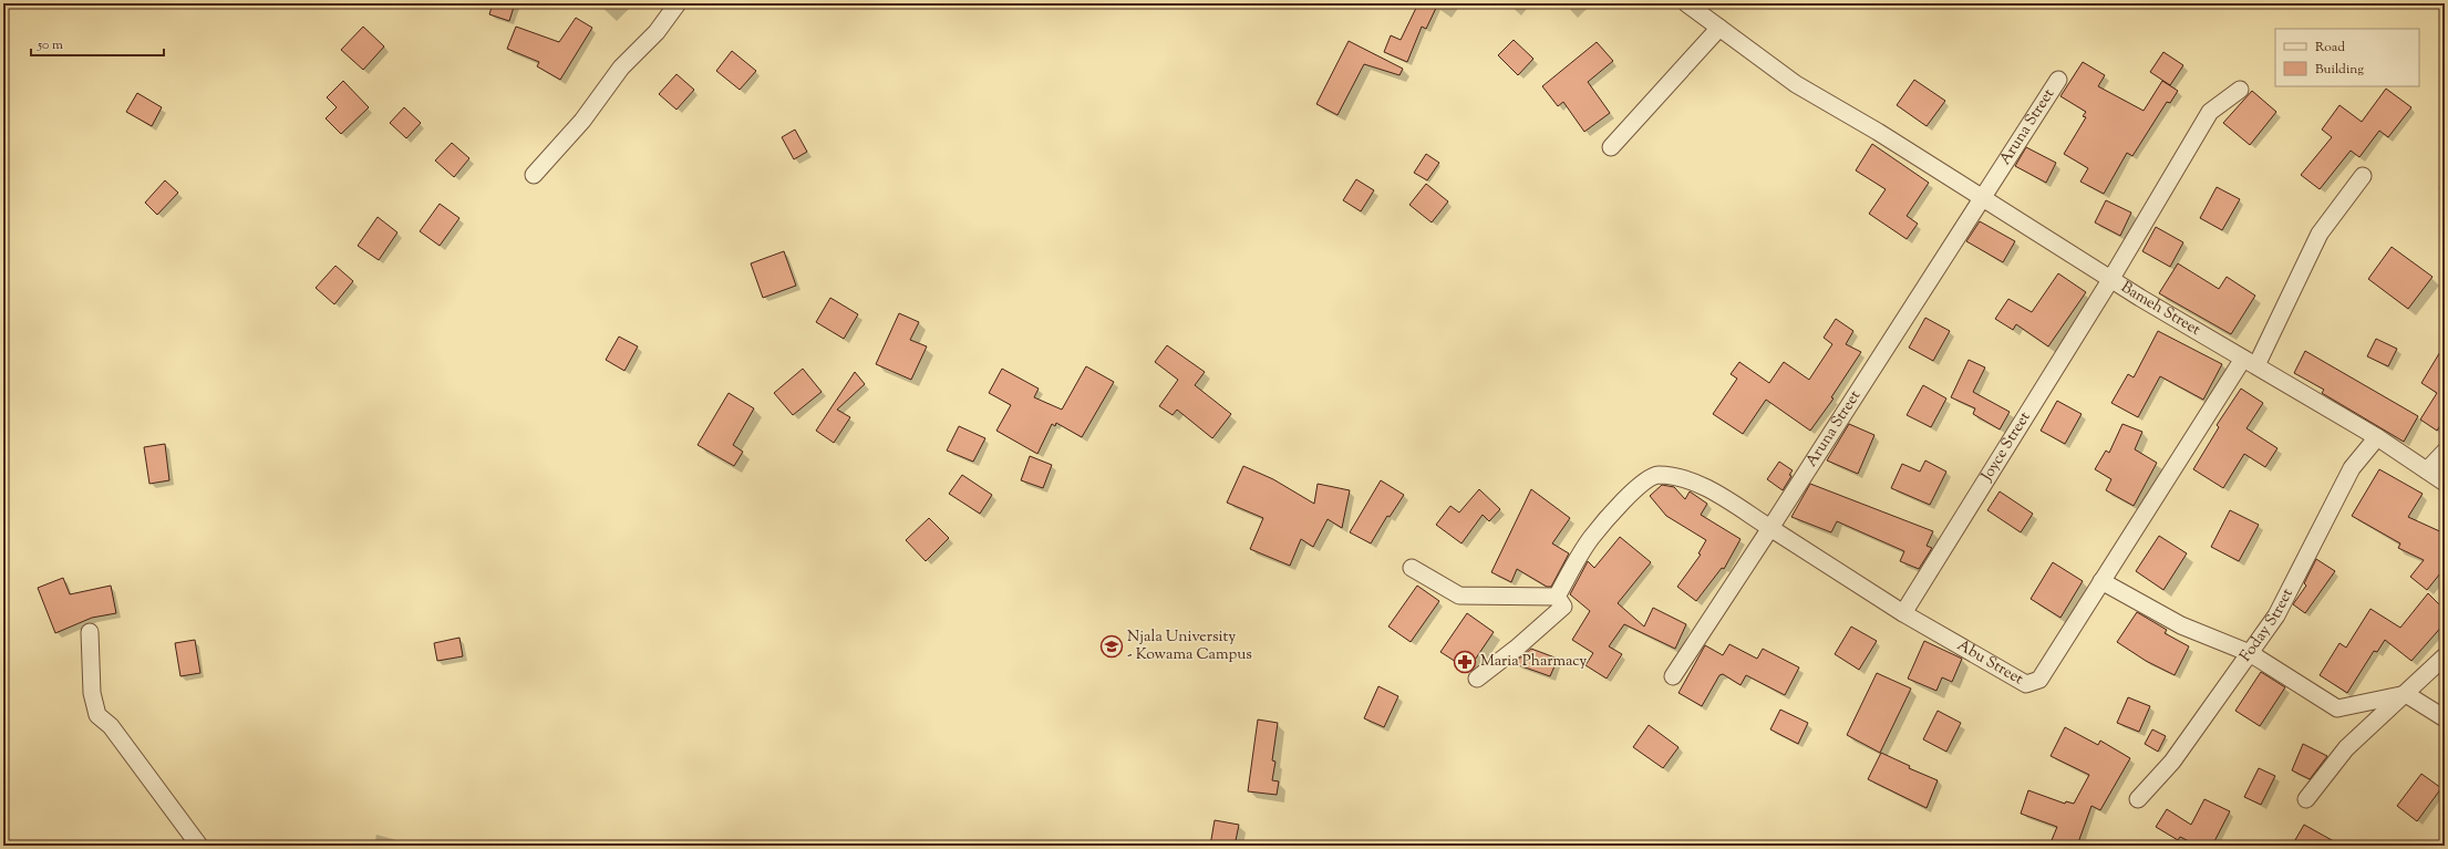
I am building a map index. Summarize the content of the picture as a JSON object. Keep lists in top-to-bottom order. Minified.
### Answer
{"streets":{"street":["Aruna Street","Bameh Street","Joyce Street","Foday Street","Abu Street"]},"crossings":[["Aruna Street","Bameh Street"],["Aruna Street","Abu Street"],["Bameh Street","Joyce Street"],["Bameh Street","Foday Street"],["Bameh Street","Abu Street"],["Joyce Street","Abu Street"]],"places":{"school or university":["Njala University - Kowama Campus"],"pharmacy":["Maria Pharmacy"]},"legend":["Road","Building"],"scale_bar":"50 m"}
